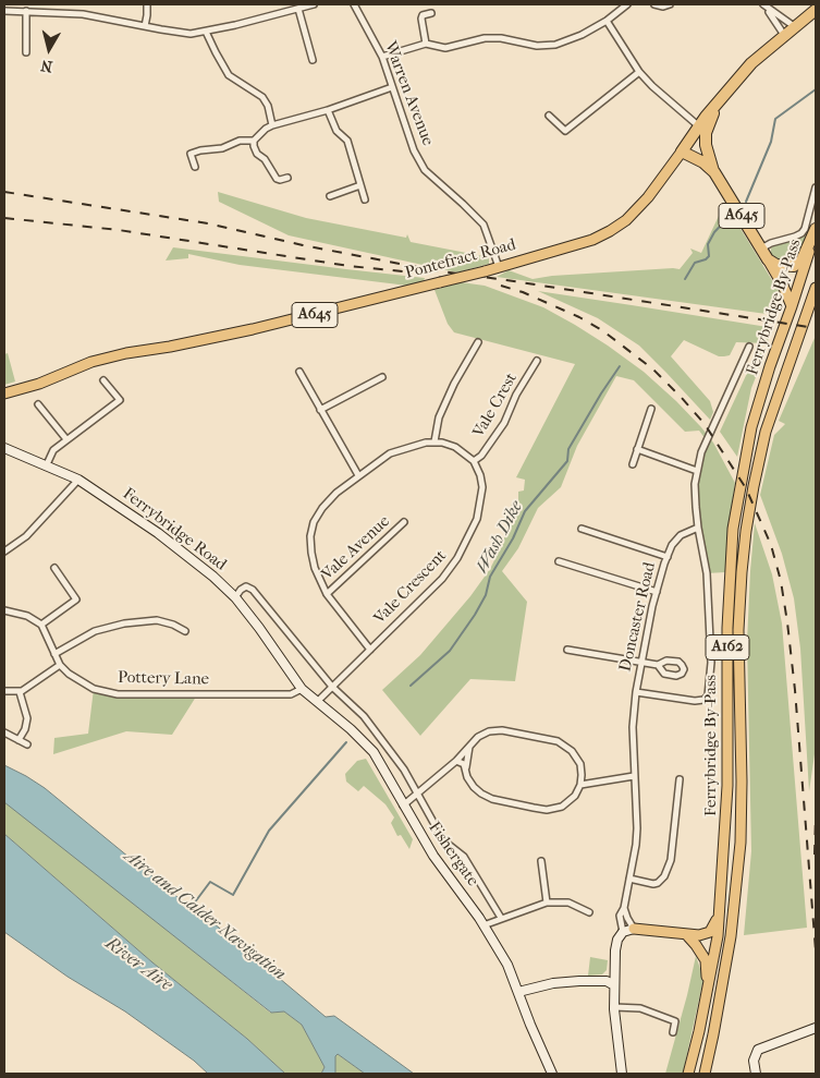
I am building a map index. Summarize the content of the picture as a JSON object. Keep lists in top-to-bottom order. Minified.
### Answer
{"streets":{"highway":["A645","Pontefract Road"],"main road":["Ferrybridge By-Pass","Ferrybridge Road","Doncaster Road","A162","Fishergate"],"street":["Warren Avenue","Vale Crest","Vale Avenue","Vale Crescent","Pottery Lane"]},"crossings":[["Warren Avenue","Pontefract Road"],["A645","Pontefract Road"],["Vale Crest","Vale Avenue"],["Vale Crest","Vale Crescent"],["Ferrybridge Road","Fishergate"],["Vale Avenue","Vale Crescent"],["Vale Crescent","Fishergate"],["Pottery Lane","Fishergate"]],"water":["Wash Dike","Aire and Calder Navigation","River Aire"],"north":"bottom"}
